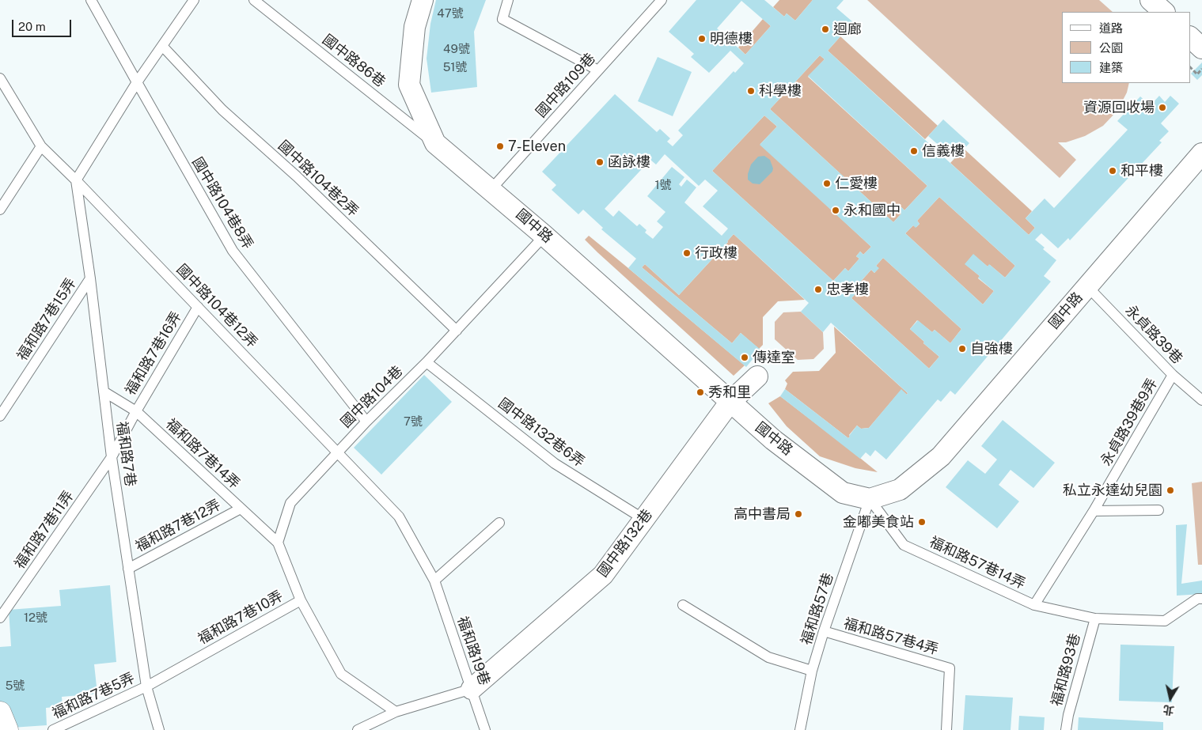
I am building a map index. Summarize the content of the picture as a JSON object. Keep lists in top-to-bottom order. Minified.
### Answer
{"streets":{"street":["國中路","國中路132巷"],"lane":["國中路86巷","國中路109巷","國中路104巷2弄","國中路104巷8弄","國中路104巷12弄","福和路7巷15弄","永貞路39巷","福和路7巷16弄","國中路104巷","永貞路39巷9弄","國中路132巷6弄","福和路7巷","福和路7巷14弄","福和路7巷12弄","福和路7巷11弄","福和路57巷14弄","福和路57巷","福和路7巷10弄","福和路57巷4弄","福和路19巷","福和路93巷","福和路7巷5弄"]},"crossings":[["國中路86巷","國中路"],["國中路109巷","國中路"],["國中路104巷2弄","國中路104巷"],["國中路104巷8弄","國中路104巷"],["國中路","永貞路39巷"],["國中路","國中路104巷"],["國中路","國中路132巷"],["國中路","福和路57巷14弄"],["國中路","福和路57巷"],["國中路104巷12弄","福和路7巷16弄"],["國中路104巷12弄","國中路104巷"],["國中路104巷12弄","福和路7巷"],["國中路104巷12弄","福和路19巷"],["福和路7巷15弄","福和路7巷"],["永貞路39巷","永貞路39巷9弄"],["福和路7巷16弄","福和路7巷"],["福和路7巷16弄","福和路7巷14弄"],["福和路7巷16弄","福和路7巷11弄"],["國中路104巷","國中路132巷6弄"],["國中路104巷","福和路7巷14弄"],["永貞路39巷9弄","福和路57巷14弄"],["國中路132巷6弄","國中路132巷"],["福和路7巷","福和路7巷14弄"],["福和路7巷","福和路7巷12弄"],["福和路7巷","福和路7巷11弄"],["福和路7巷","福和路7巷10弄"],["福和路7巷","福和路7巷5弄"],["福和路7巷14弄","福和路7巷12弄"],["國中路132巷","福和路19巷"],["福和路57巷14弄","福和路57巷"],["福和路57巷14弄","福和路93巷"],["福和路57巷","福和路57巷4弄"],["福和路7巷10弄","福和路7巷5弄"]],"places":["迴廊","明德樓","科學樓","資源回收場","7-Eleven","信義樓","函詠樓","和平樓","仁愛樓","永和國中","行政樓","忠孝樓","自強樓","傳達室","秀和里","私立永達幼兒園","高中書局","金嘟美食站"],"house_numbers":["47號","49號","51號","1號","7號","12號","5號"],"legend":["道路","公園","建築"],"scale_bar":"20 m","north":"bottom"}
